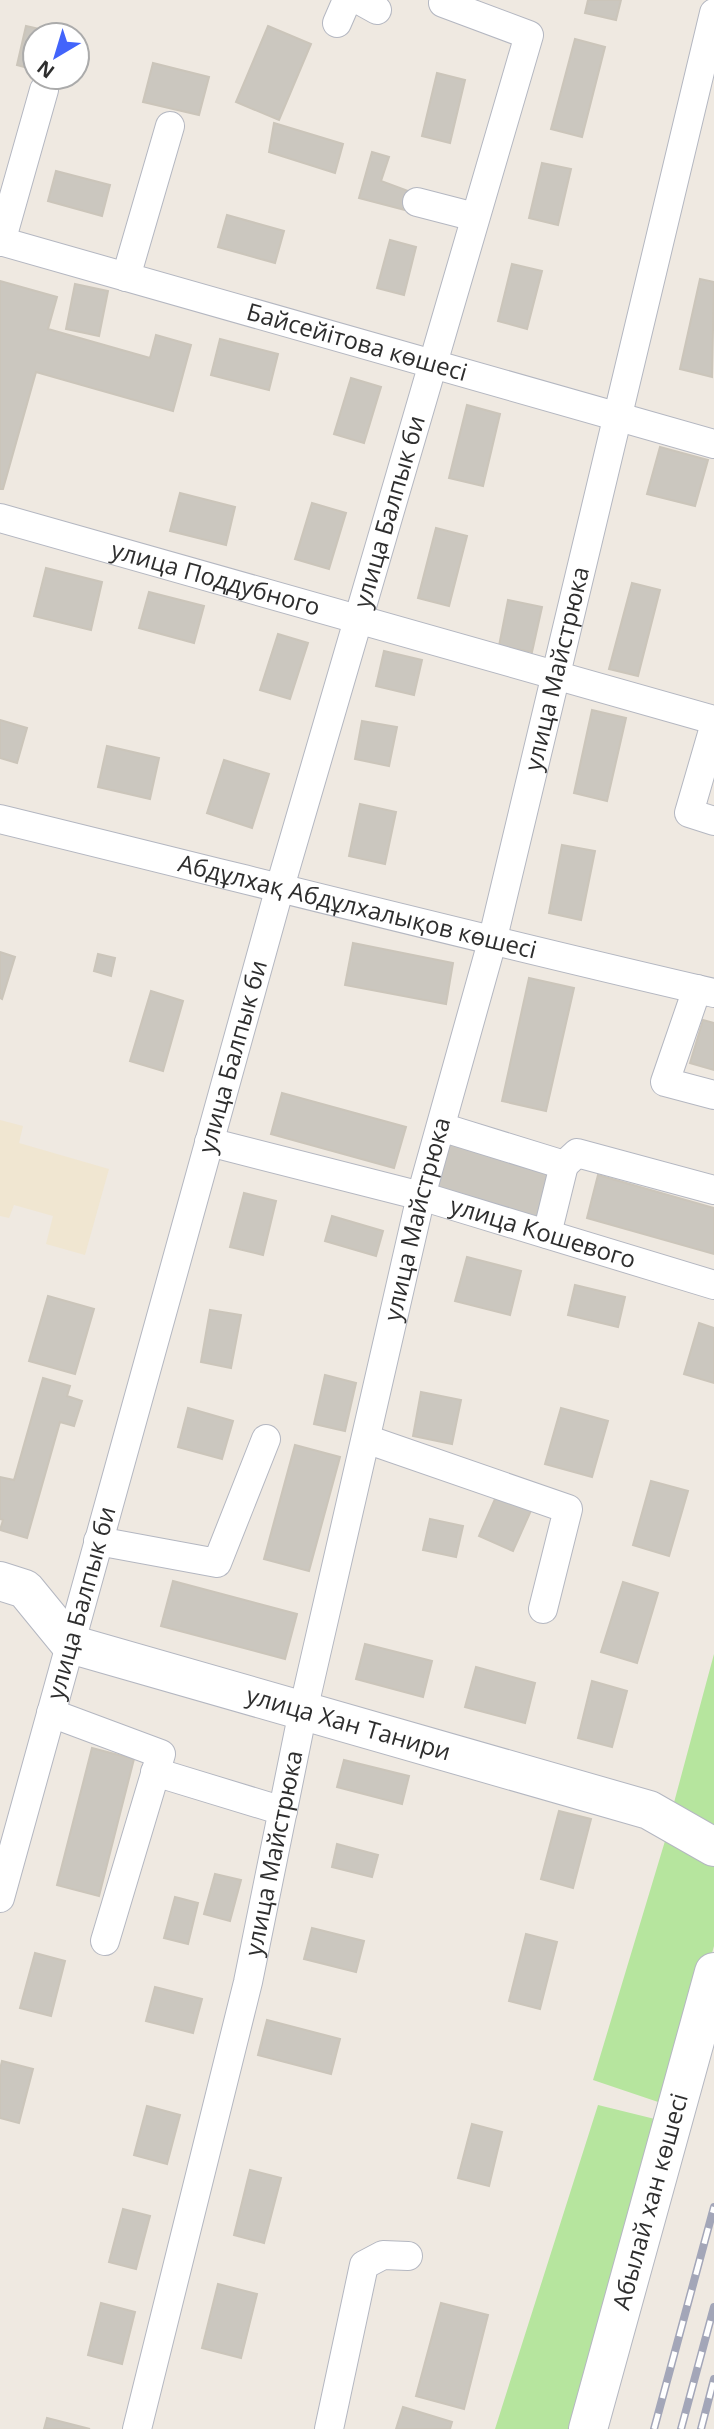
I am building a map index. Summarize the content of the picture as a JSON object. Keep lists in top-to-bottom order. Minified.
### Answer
{"streets":{"street":["Байсейітова көшесі","улица Балпык би","улица Поддубного","улица Майстрюка","Абдұлхақ Абдұлхалықов көшесі","улица Кошевого","улица Хан Танири","Абылай хан көшесі"]},"crossings":[["Байсейітова көшесі","улица Балпык би"],["Байсейітова көшесі","улица Майстрюка"],["улица Балпык би","улица Поддубного"],["улица Балпык би","Абдұлхақ Абдұлхалықов көшесі"],["улица Балпык би","улица Кошевого"],["улица Балпык би","улица Хан Танири"],["улица Поддубного","улица Майстрюка"],["улица Майстрюка","Абдұлхақ Абдұлхалықов көшесі"],["улица Майстрюка","улица Кошевого"],["улица Майстрюка","улица Хан Танири"]],"north":"bottom left"}
